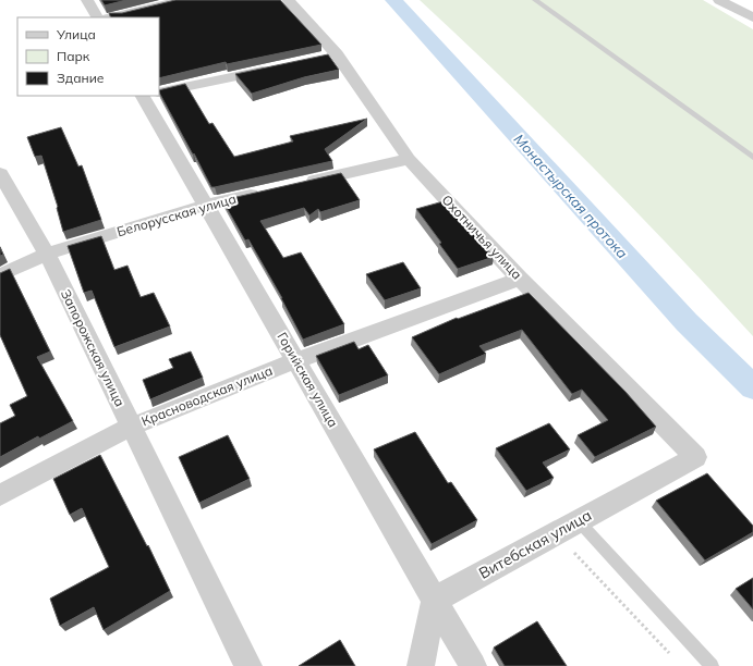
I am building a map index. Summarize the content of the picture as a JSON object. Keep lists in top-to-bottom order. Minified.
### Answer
{"streets":{"street":["Белорусская улица","Охотничья улица","Запорожская улица","Горийская улица","Красноводская улица","Витебская улица"]},"crossings":[["Белорусская улица","Запорожская улица"],["Белорусская улица","Горийская улица"],["Охотничья улица","Красноводская улица"],["Охотничья улица","Витебская улица"],["Запорожская улица","Красноводская улица"],["Горийская улица","Красноводская улица"],["Горийская улица","Витебская улица"]],"water":["Монастырская протока"],"legend":["Улица","Парк","Здание"]}
